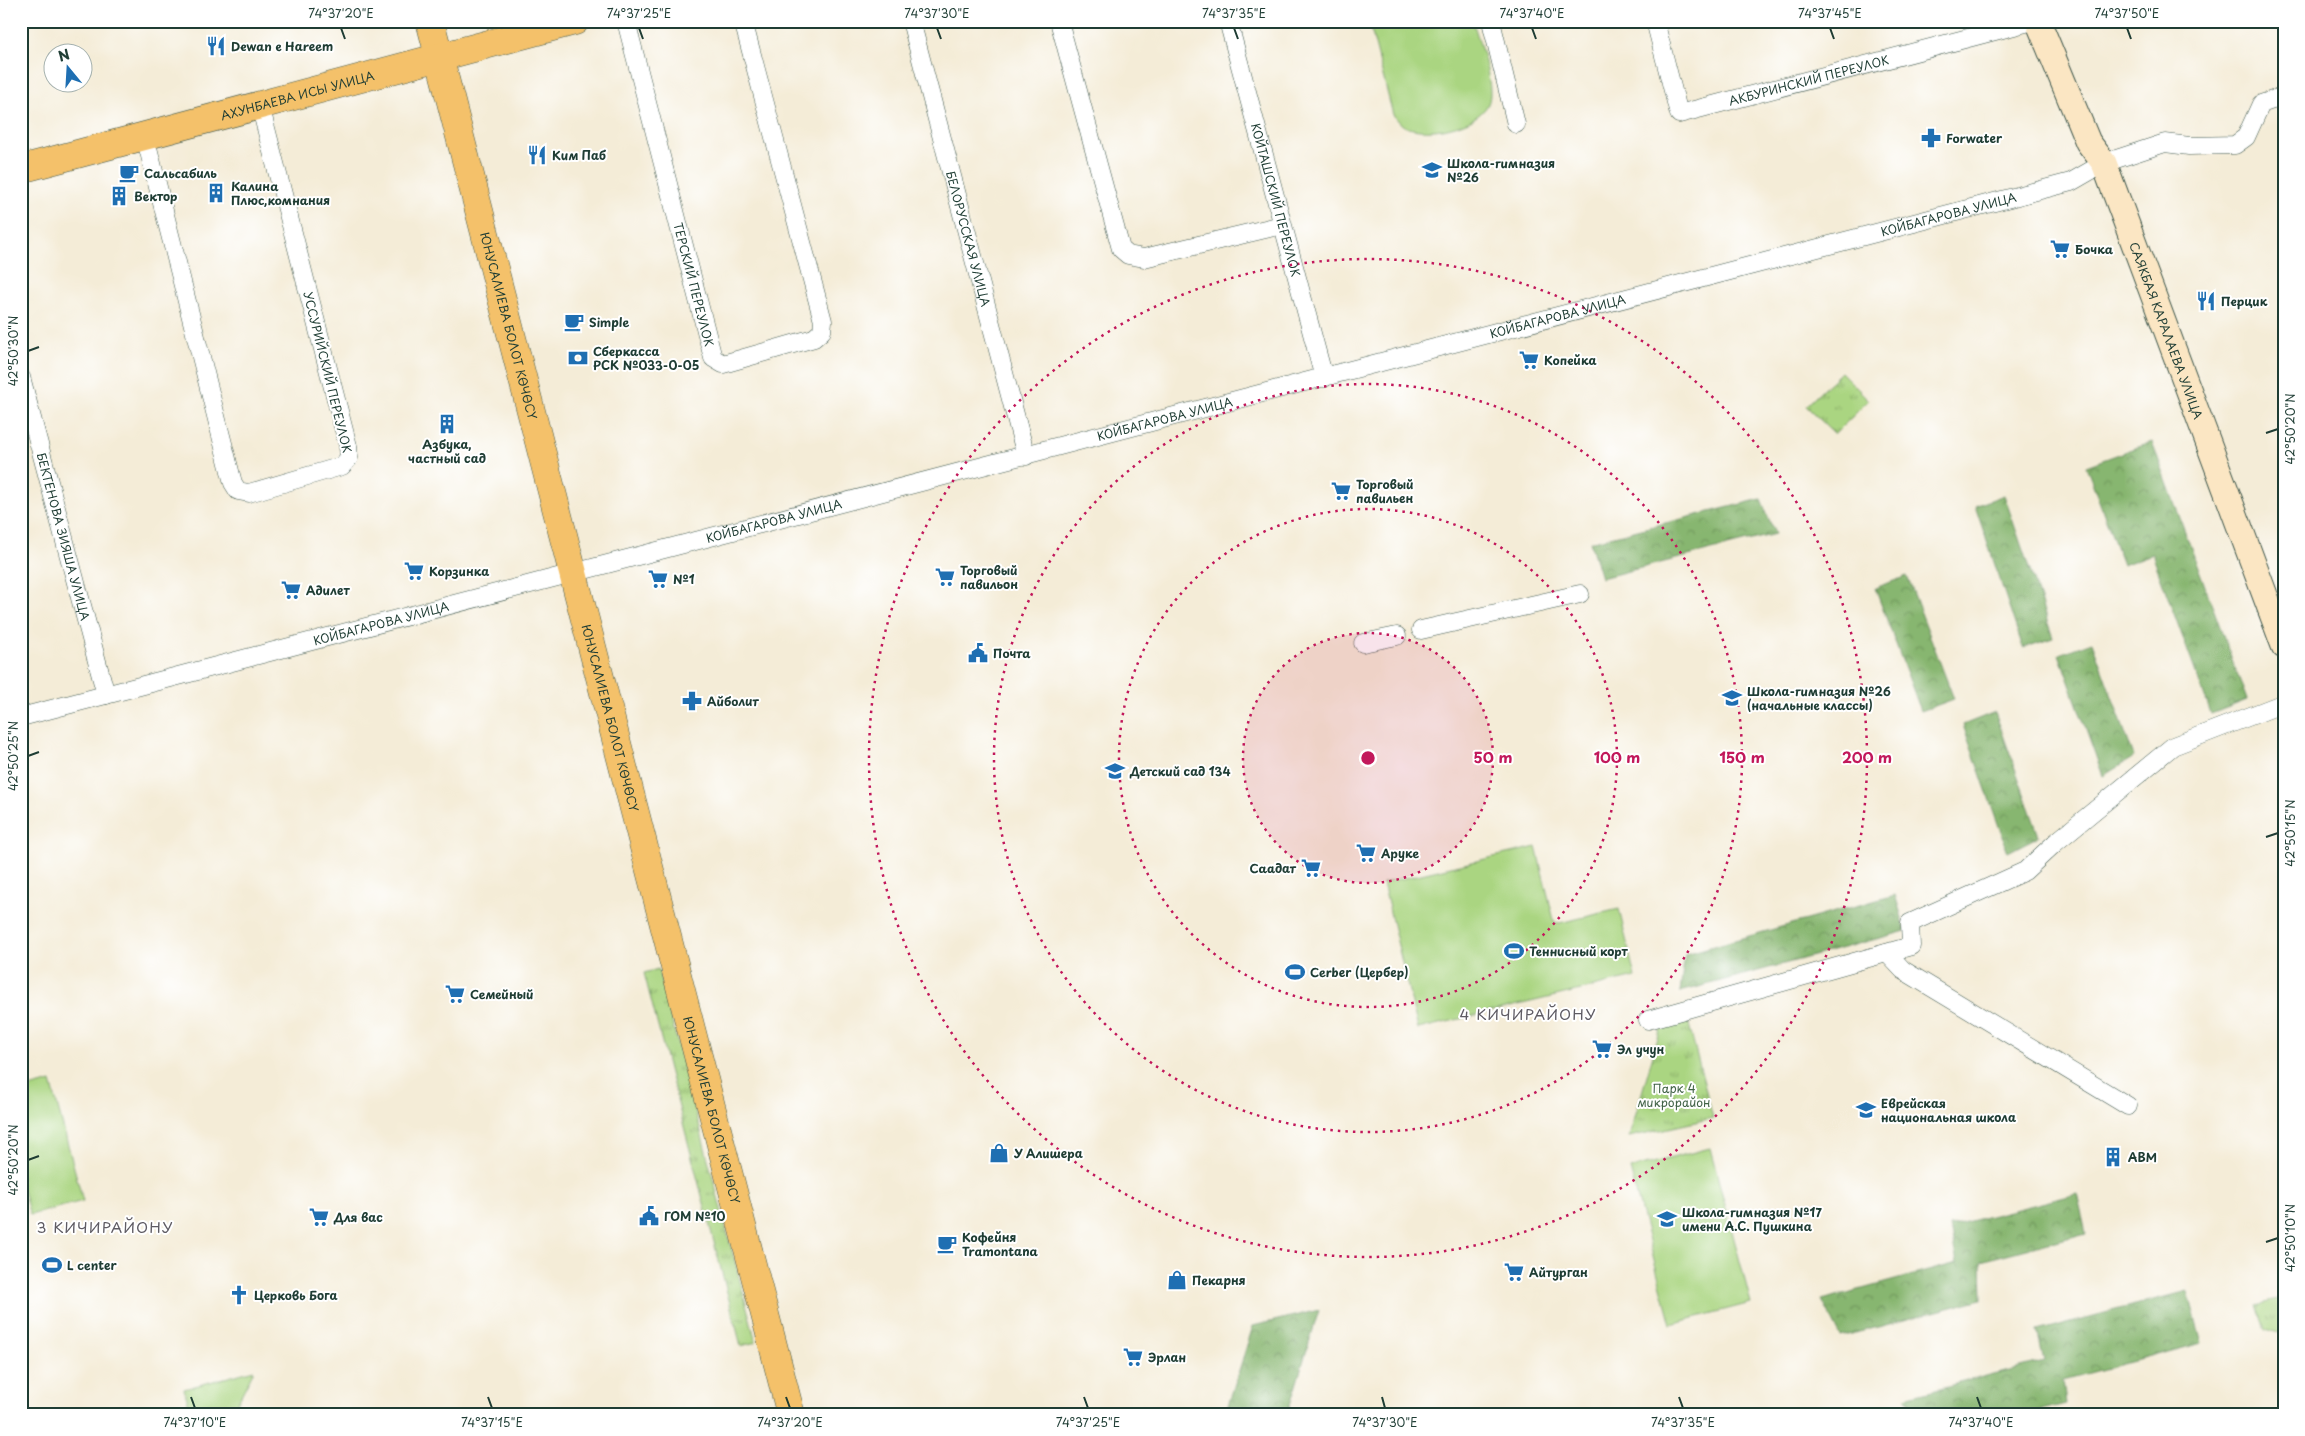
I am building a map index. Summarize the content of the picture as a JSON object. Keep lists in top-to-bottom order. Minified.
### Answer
{"streets":{"main road":["АХУНБАЕВА ИСЫ УЛИЦА","ЮНУСАЛИЕВА БОЛОТ КӨЧӨСҮ","САЯКБАЯ КАРАЛАЕВА УЛИЦА"],"street":["АКБУРИНСКИЙ ПЕРЕУЛОК","КОЙТАШСКИЙ ПЕРЕУЛОК","КОЙБАГАРОВА УЛИЦА","БЕЛОРУССКАЯ УЛИЦА","ТЕРСКИЙ ПЕРЕУЛОК","УССУРИЙСКИЙ ПЕРЕУЛОК","БЕКТЕНОВА ЗИЯША УЛИЦА"]},"crossings":[["АХУНБАЕВА ИСЫ УЛИЦА","ЮНУСАЛИЕВА БОЛОТ КӨЧӨСҮ"],["АХУНБАЕВА ИСЫ УЛИЦА","УССУРИЙСКИЙ ПЕРЕУЛОК"],["КОЙТАШСКИЙ ПЕРЕУЛОК","КОЙБАГАРОВА УЛИЦА"],["КОЙБАГАРОВА УЛИЦА","БЕЛОРУССКАЯ УЛИЦА"],["КОЙБАГАРОВА УЛИЦА","ЮНУСАЛИЕВА БОЛОТ КӨЧӨСҮ"],["КОЙБАГАРОВА УЛИЦА","САЯКБАЯ КАРАЛАЕВА УЛИЦА"],["КОЙБАГАРОВА УЛИЦА","БЕКТЕНОВА ЗИЯША УЛИЦА"]],"districts":["4 КИЧИРАЙОНУ","3 КИЧИРАЙОНУ"],"parks":["Парк 4 микрорайон"],"places":{"restaurant":["Dewan e Hareem","Ким Паб","Перцик"],"pharmacy":["Forwater","Айболит"],"school or university":["Школа-гимназия №26","Школа-гимназия №26 (начальные классы)","Детский сад 134","Еврейская национальная школа","Школа-гимназия №17 имени А.С. Пушкина"],"cafe":["Сальсабиль","Simple","Кофейня Tramontana"],"building":["Калина Плюс,комнания","Вектор","Азбука, частный сад","ABM"],"supermarket":["Бочка","Копейка","Торговый павильен","Корзинка","Торговый павильон","№1","Адилет","Аруке","Саадат","Семейный","Эл учун","Для вас","Айтурган","Эрлан"],"bank":["Сберкасса РСК №033-0-05"],"public building":["Почта","ГОМ №10"],"sports":["Теннисный корт","Cerber (Цербер)","L center"],"shop":["У Алишера","Пекарня"],"church":["Церковь Бога"]},"north":"top","coordinates":["74°37'20\"E","74°37'25\"E","74°37'30\"E","74°37'35\"E","74°37'40\"E","74°37'45\"E","74°37'50\"E","42°50'30\"N","42°50'20\"N","42°50'25\"N","42°50'15\"N","42°50'10\"N","74°37'10\"E","74°37'15\"E"],"rings":["50 m","100 m","150 m","200 m"]}
